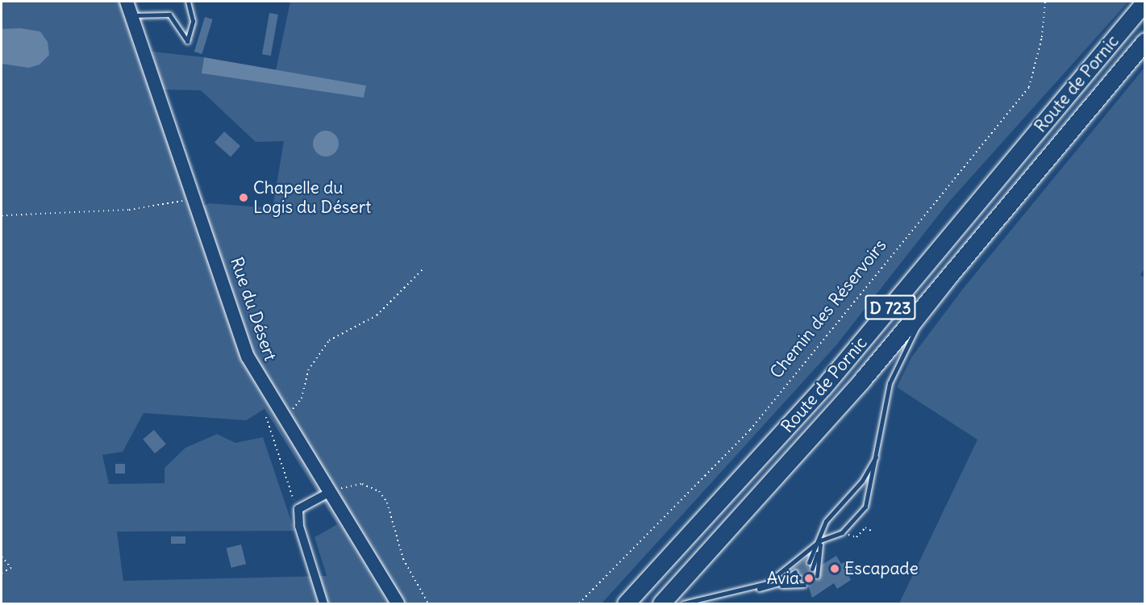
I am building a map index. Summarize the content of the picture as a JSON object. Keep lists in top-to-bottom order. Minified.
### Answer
{"streets":{"highway":["Route de Pornic","D 723"],"street":["Rue du Désert"],"path":["Chemin des Réservoirs"]},"places":["Chapelle du Logis du Désert","Escapade","Avia"]}
